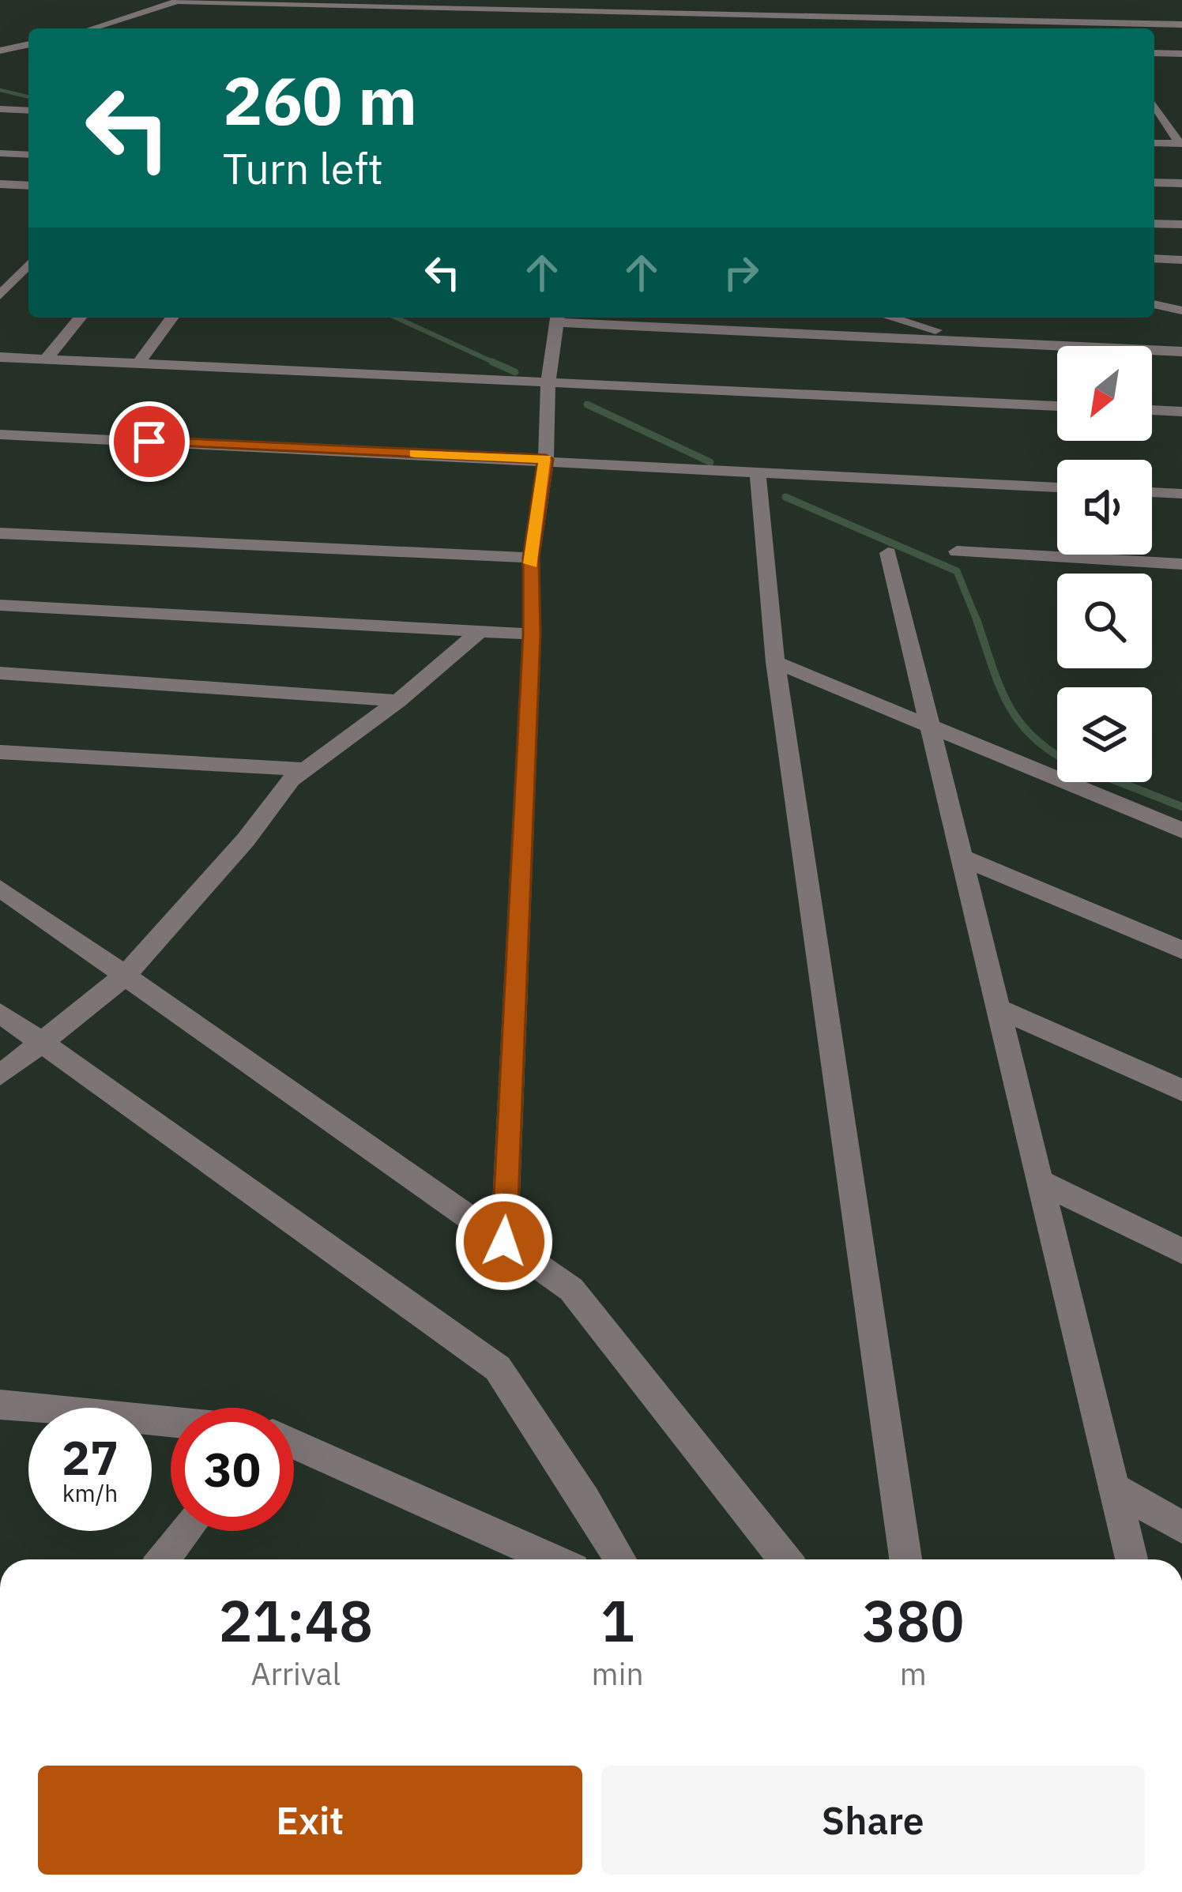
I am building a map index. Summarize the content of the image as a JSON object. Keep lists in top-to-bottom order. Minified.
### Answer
{"north":"bottom left","page":{"turn":["260 m","Turn left"],"speed":"27 km/h","limit":"30","eta":["21:48","Arrival","1","min","380","m"],"buttons":["Exit","Share"]}}
